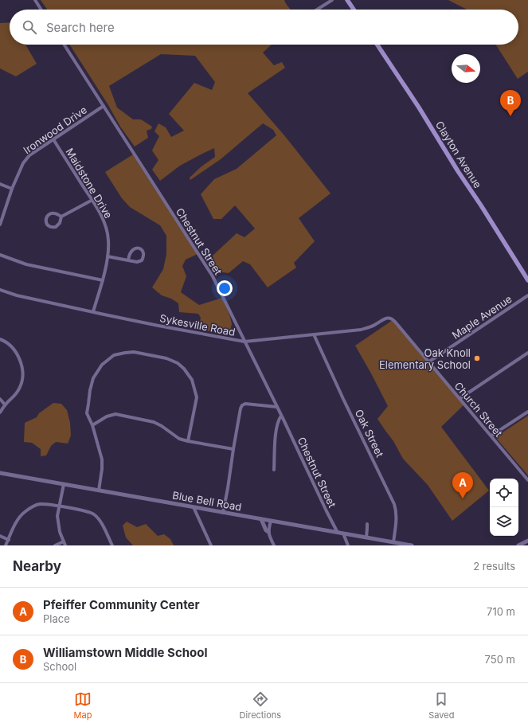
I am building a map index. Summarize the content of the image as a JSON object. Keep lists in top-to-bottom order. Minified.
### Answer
{"streets":{"main road":["Clayton Avenue"],"street":["Ironwood Drive","Maidstone Drive","Chestnut Street","Maple Avenue","Sykesville Road","Church Street","Oak Street","Blue Bell Road"]},"crossings":[["Ironwood Drive","Maidstone Drive"],["Ironwood Drive","Chestnut Street"],["Maidstone Drive","Sykesville Road"],["Chestnut Street","Sykesville Road"],["Chestnut Street","Blue Bell Road"],["Maple Avenue","Church Street"],["Sykesville Road","Church Street"],["Sykesville Road","Oak Street"],["Oak Street","Blue Bell Road"]],"places":["Oak Knoll Elementary School"],"north":"right","page":{"search":"Search here","pins":["B","A"],"heading":["Nearby","2 results"],"list":[{"mark":"A","name":"Pfeiffer Community Center","note":"Place","value":"710 m"},{"mark":"B","name":"Williamstown Middle School","note":"School","value":"750 m"}],"nav":["Map","Directions","Saved"]}}
